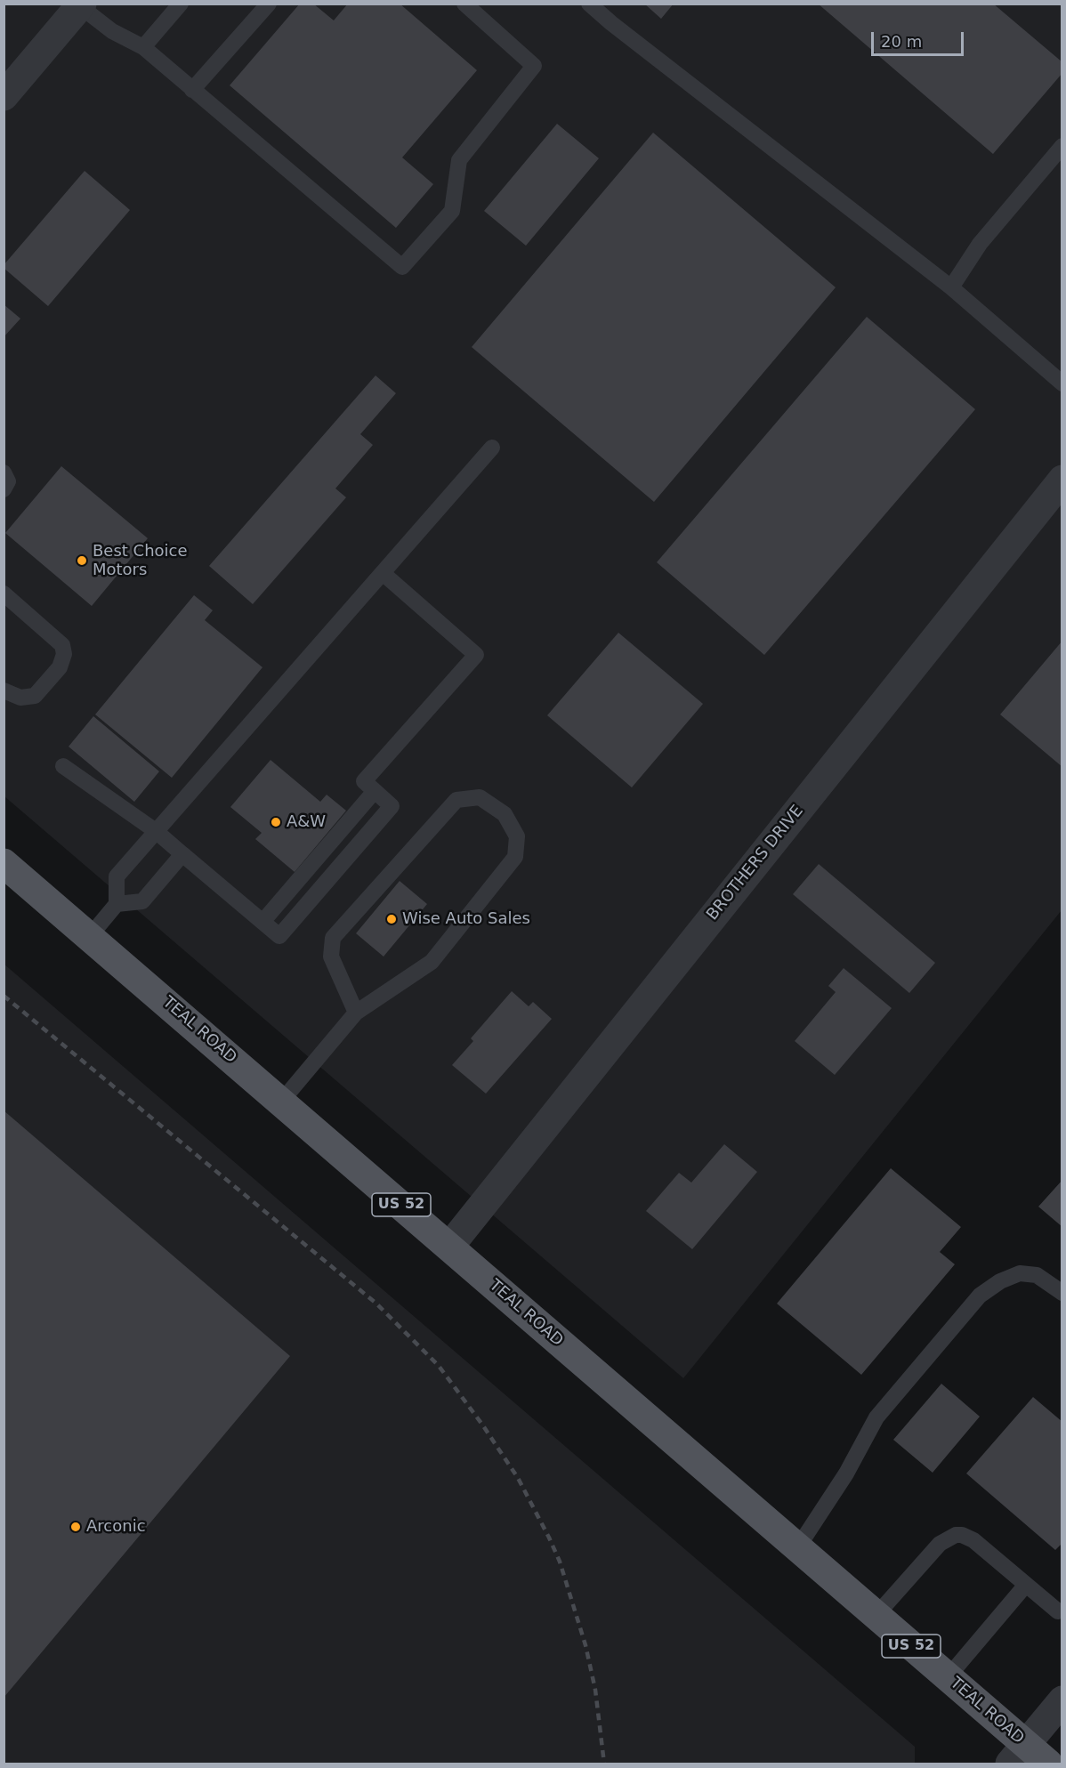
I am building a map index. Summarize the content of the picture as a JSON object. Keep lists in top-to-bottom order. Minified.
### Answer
{"streets":{"main road":["TEAL ROAD","US 52"],"street":["BROTHERS DRIVE"]},"crossings":[["BROTHERS DRIVE","TEAL ROAD"]],"places":["Best Choice Motors","A&W","Wise Auto Sales","Arconic"],"scale_bar":"20 m"}
